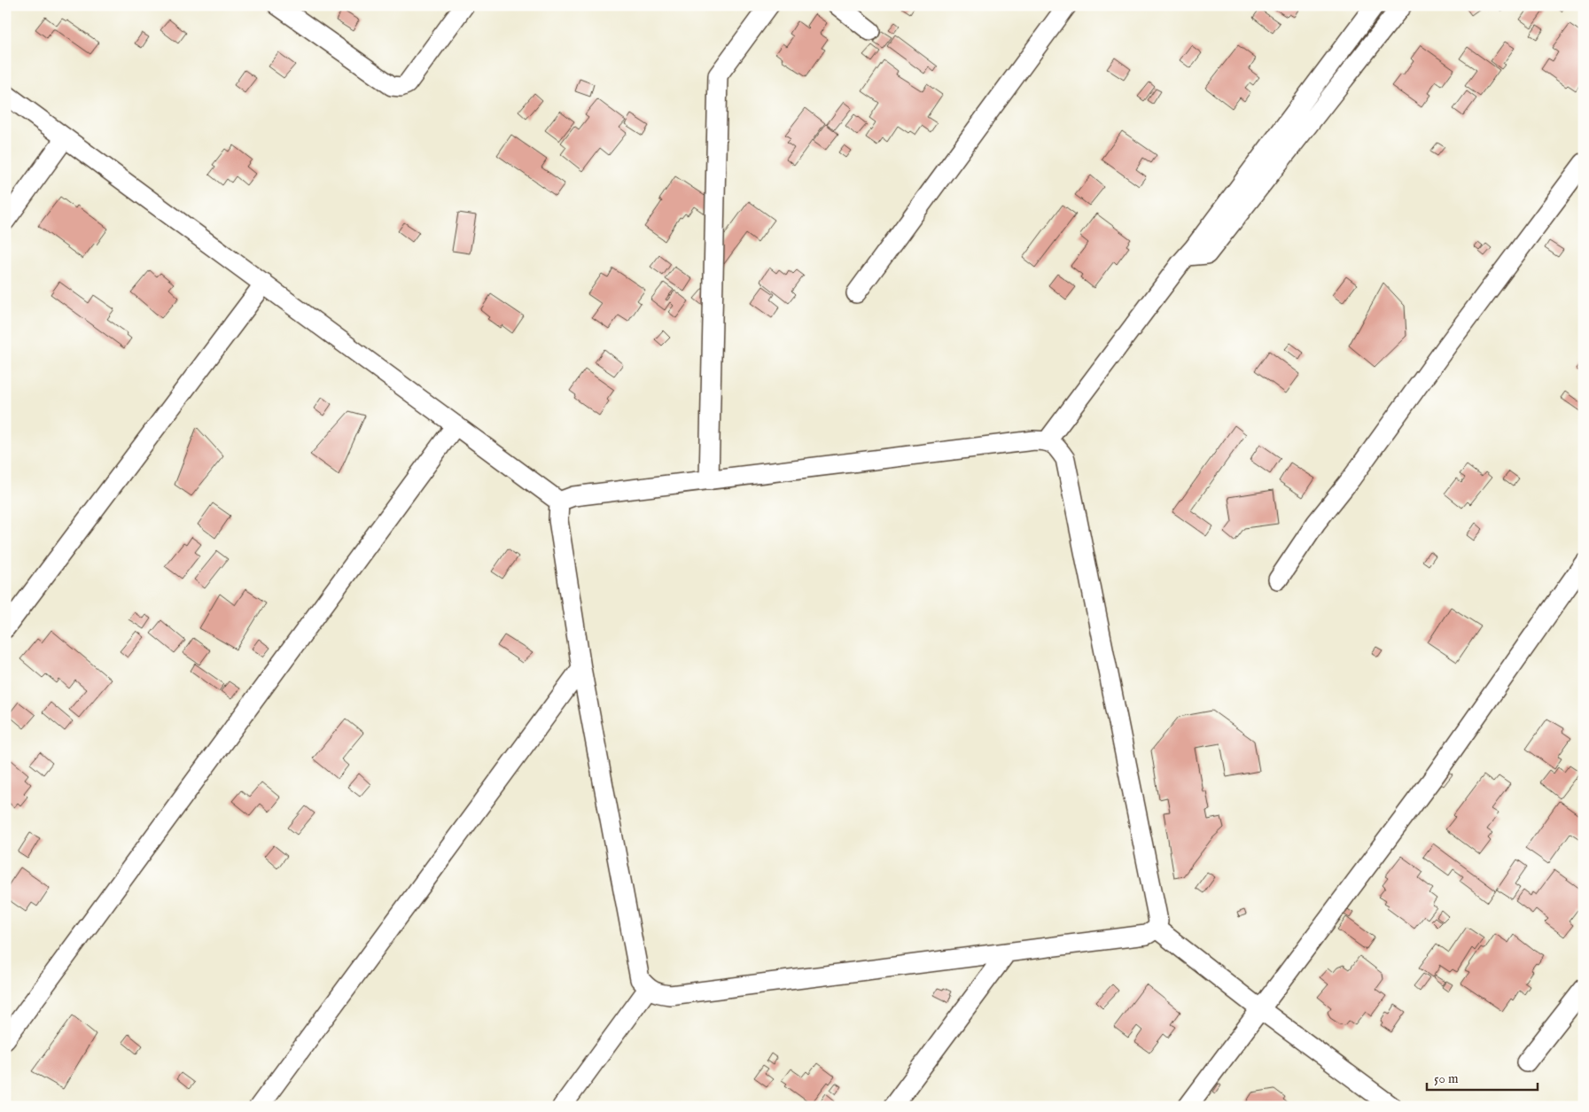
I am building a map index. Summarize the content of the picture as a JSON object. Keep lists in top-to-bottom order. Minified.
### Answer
{"scale_bar":"50 m"}
